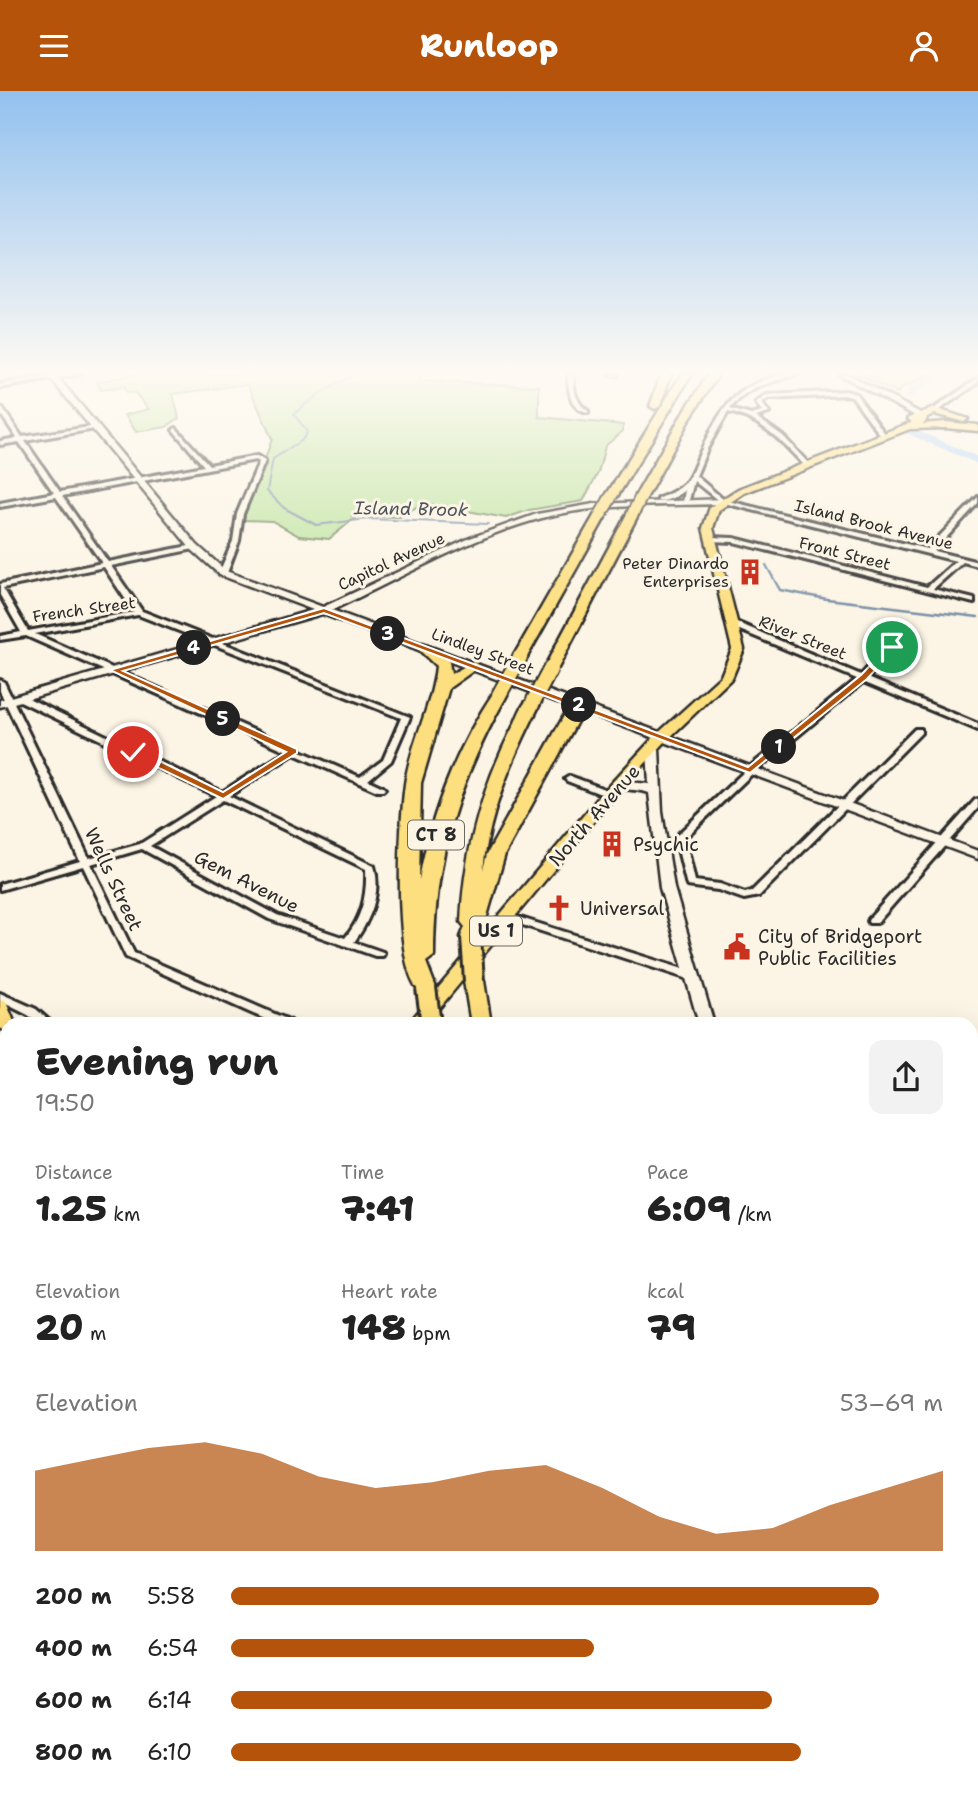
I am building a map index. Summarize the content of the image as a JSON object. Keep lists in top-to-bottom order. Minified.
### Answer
{"streets":{"highway":["CT 8"],"main road":["Capitol Avenue","Lindley Street","North Avenue","US 1"],"street":["Island Brook Avenue","Front Street","French Street","River Street","Wells Street","Gem Avenue"]},"crossings":[["Island Brook Avenue","Capitol Avenue"],["Island Brook Avenue","North Avenue"],["Front Street","North Avenue"],["Capitol Avenue","French Street"],["Capitol Avenue","Lindley Street"],["Capitol Avenue","North Avenue"],["Capitol Avenue","Wells Street"],["River Street","North Avenue"],["Lindley Street","North Avenue"]],"water":["Island Brook"],"places":{"building":["Peter Dinardo Enterprises","Psychic"],"church":["Universal"],"public building":["City of Bridgeport Public Facilities"]},"page":{"header":"Runloop","pins":["3","4","2","5","1"],"heading":["Evening run","19:50"],"stats":[["Distance","1.25 km"],["Time","7:41"],["Pace","6:09 /km"],["Elevation","20 m"],["Heart rate","148 bpm"],["kcal","79"]],"chart":["Elevation","53–69 m"],"list":[{"name":"200 m","note":"5:58"},{"name":"400 m","note":"6:54"},{"name":"600 m","note":"6:14"},{"name":"800 m","note":"6:10"}]}}
